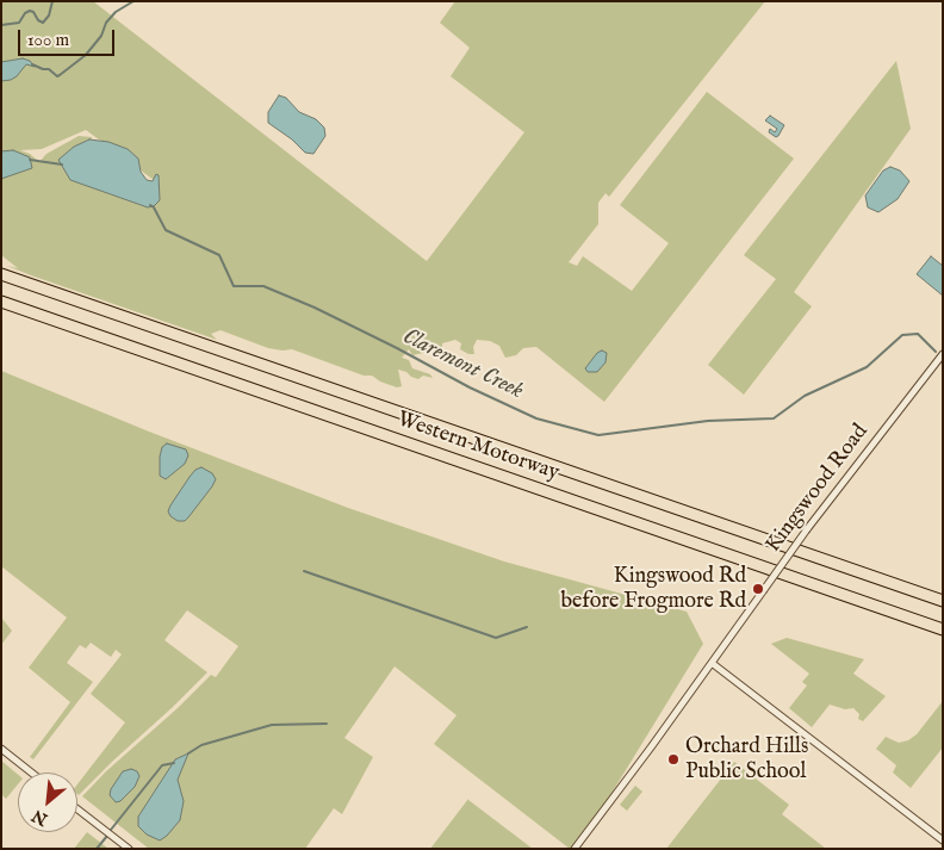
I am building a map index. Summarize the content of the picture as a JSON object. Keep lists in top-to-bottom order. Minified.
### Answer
{"streets":{"highway":["Western Motorway"],"street":["Kingswood Road"]},"water":["Claremont Creek"],"places":["Kingswood Rd before Frogmore Rd","Orchard Hills Public School"],"scale_bar":"100 m","north":"bottom left"}
